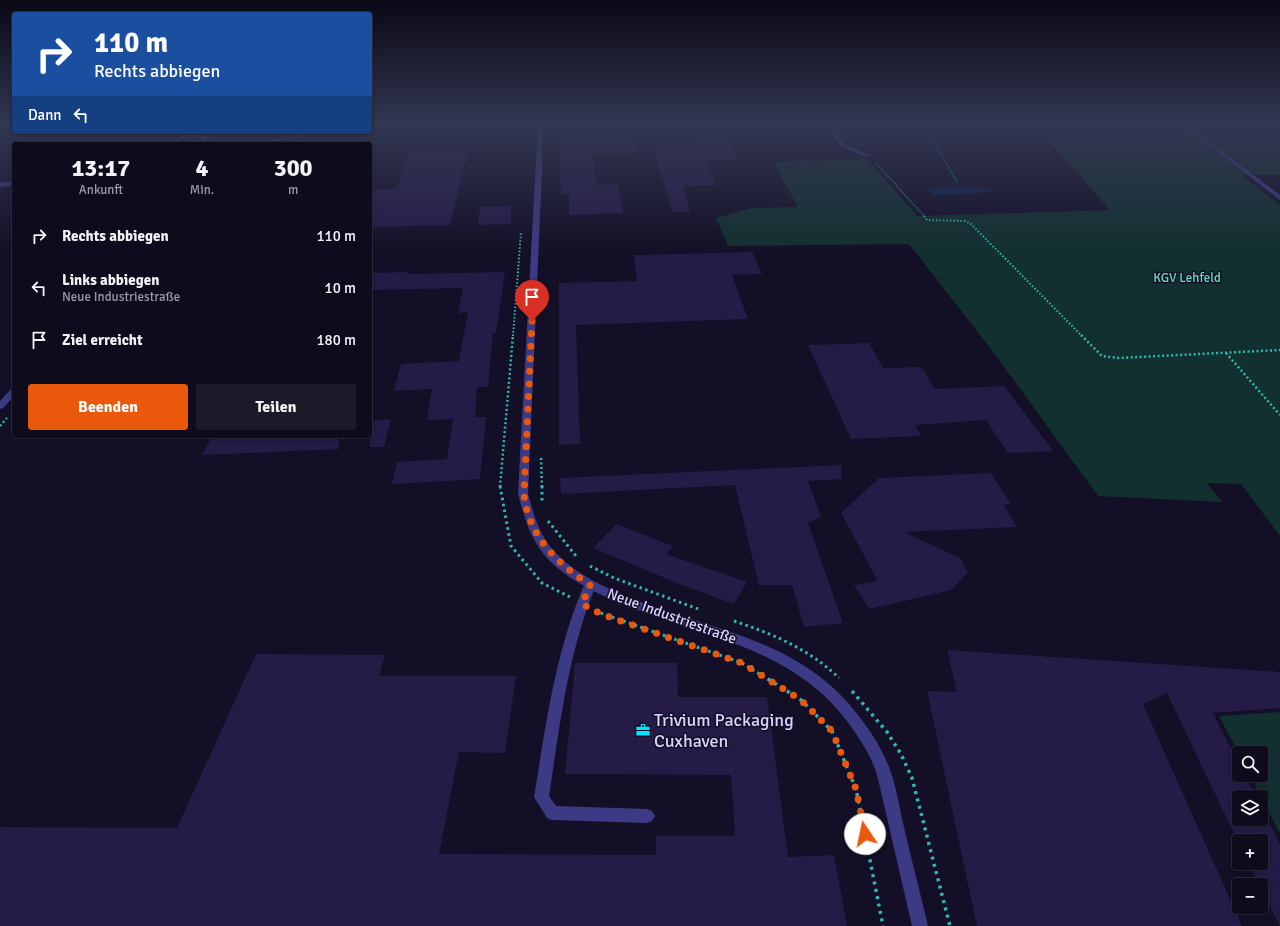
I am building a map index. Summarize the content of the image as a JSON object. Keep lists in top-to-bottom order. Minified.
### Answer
{"streets":{"street":["Neue Industriestraße"]},"parks":["KGV Lehfeld"],"places":{"office":["Trivium Packaging Cuxhaven"]},"page":{"turn":["110 m","Rechts abbiegen"],"then":"Dann","eta":["13:17","Ankunft","4","Min.","300","m"],"list":[{"name":"Rechts abbiegen","value":"110 m"},{"name":"Links abbiegen","note":"Neue Industriestraße","value":"10 m"},{"name":"Ziel erreicht","value":"180 m"}],"buttons":["Beenden","Teilen"],"map_buttons":["+","−"]}}
